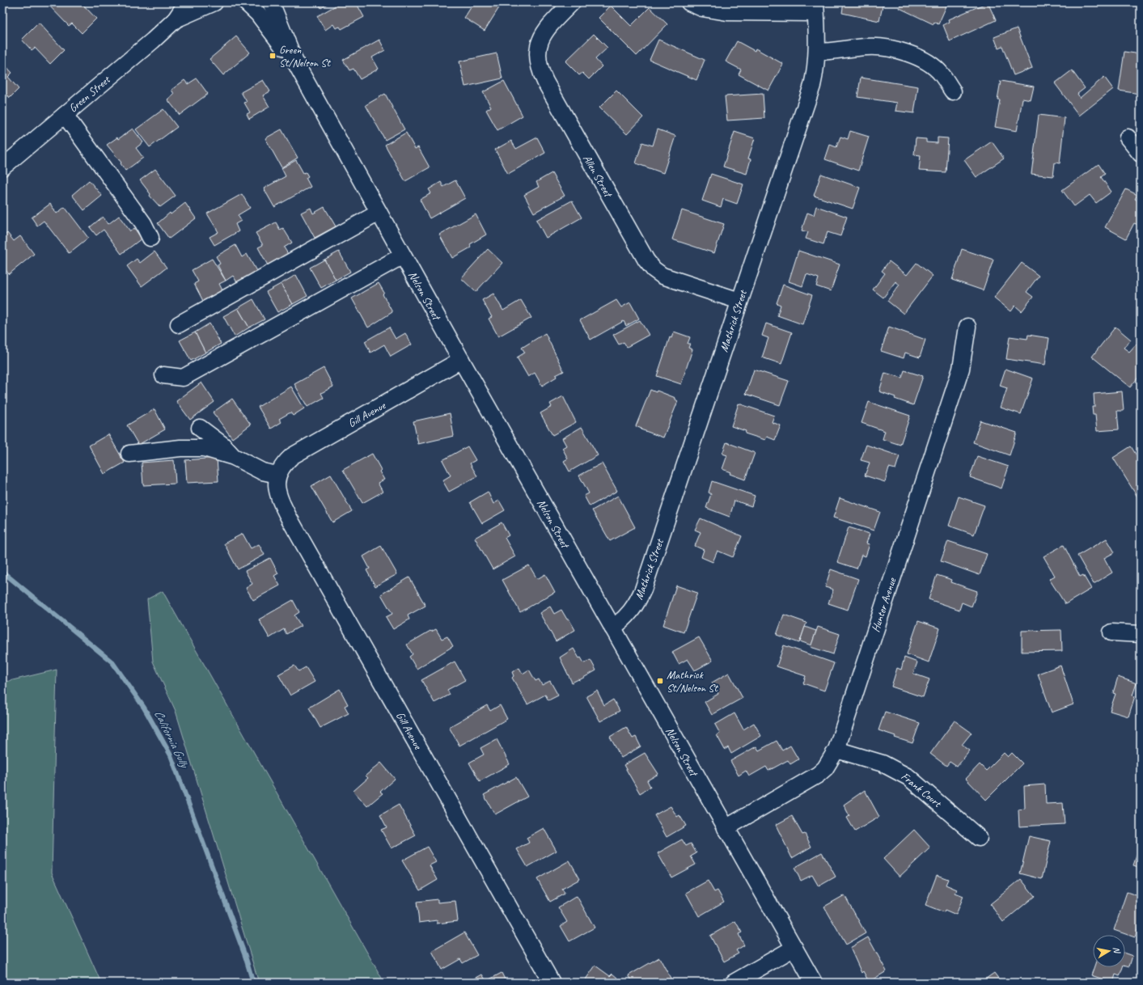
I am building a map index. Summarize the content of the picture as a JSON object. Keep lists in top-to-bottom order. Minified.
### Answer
{"streets":{"street":["Green Street","Allen Street","Nelson Street","Mathrick Street","Gill Avenue","Hunter Avenue","Frank Court"]},"crossings":[["Allen Street","Mathrick Street"],["Nelson Street","Mathrick Street"],["Nelson Street","Gill Avenue"],["Nelson Street","Hunter Avenue"],["Hunter Avenue","Frank Court"]],"water":["California Gully"],"places":{"transit":["Green St/Nelson St","Mathrick St/Nelson St"]},"north":"right"}
